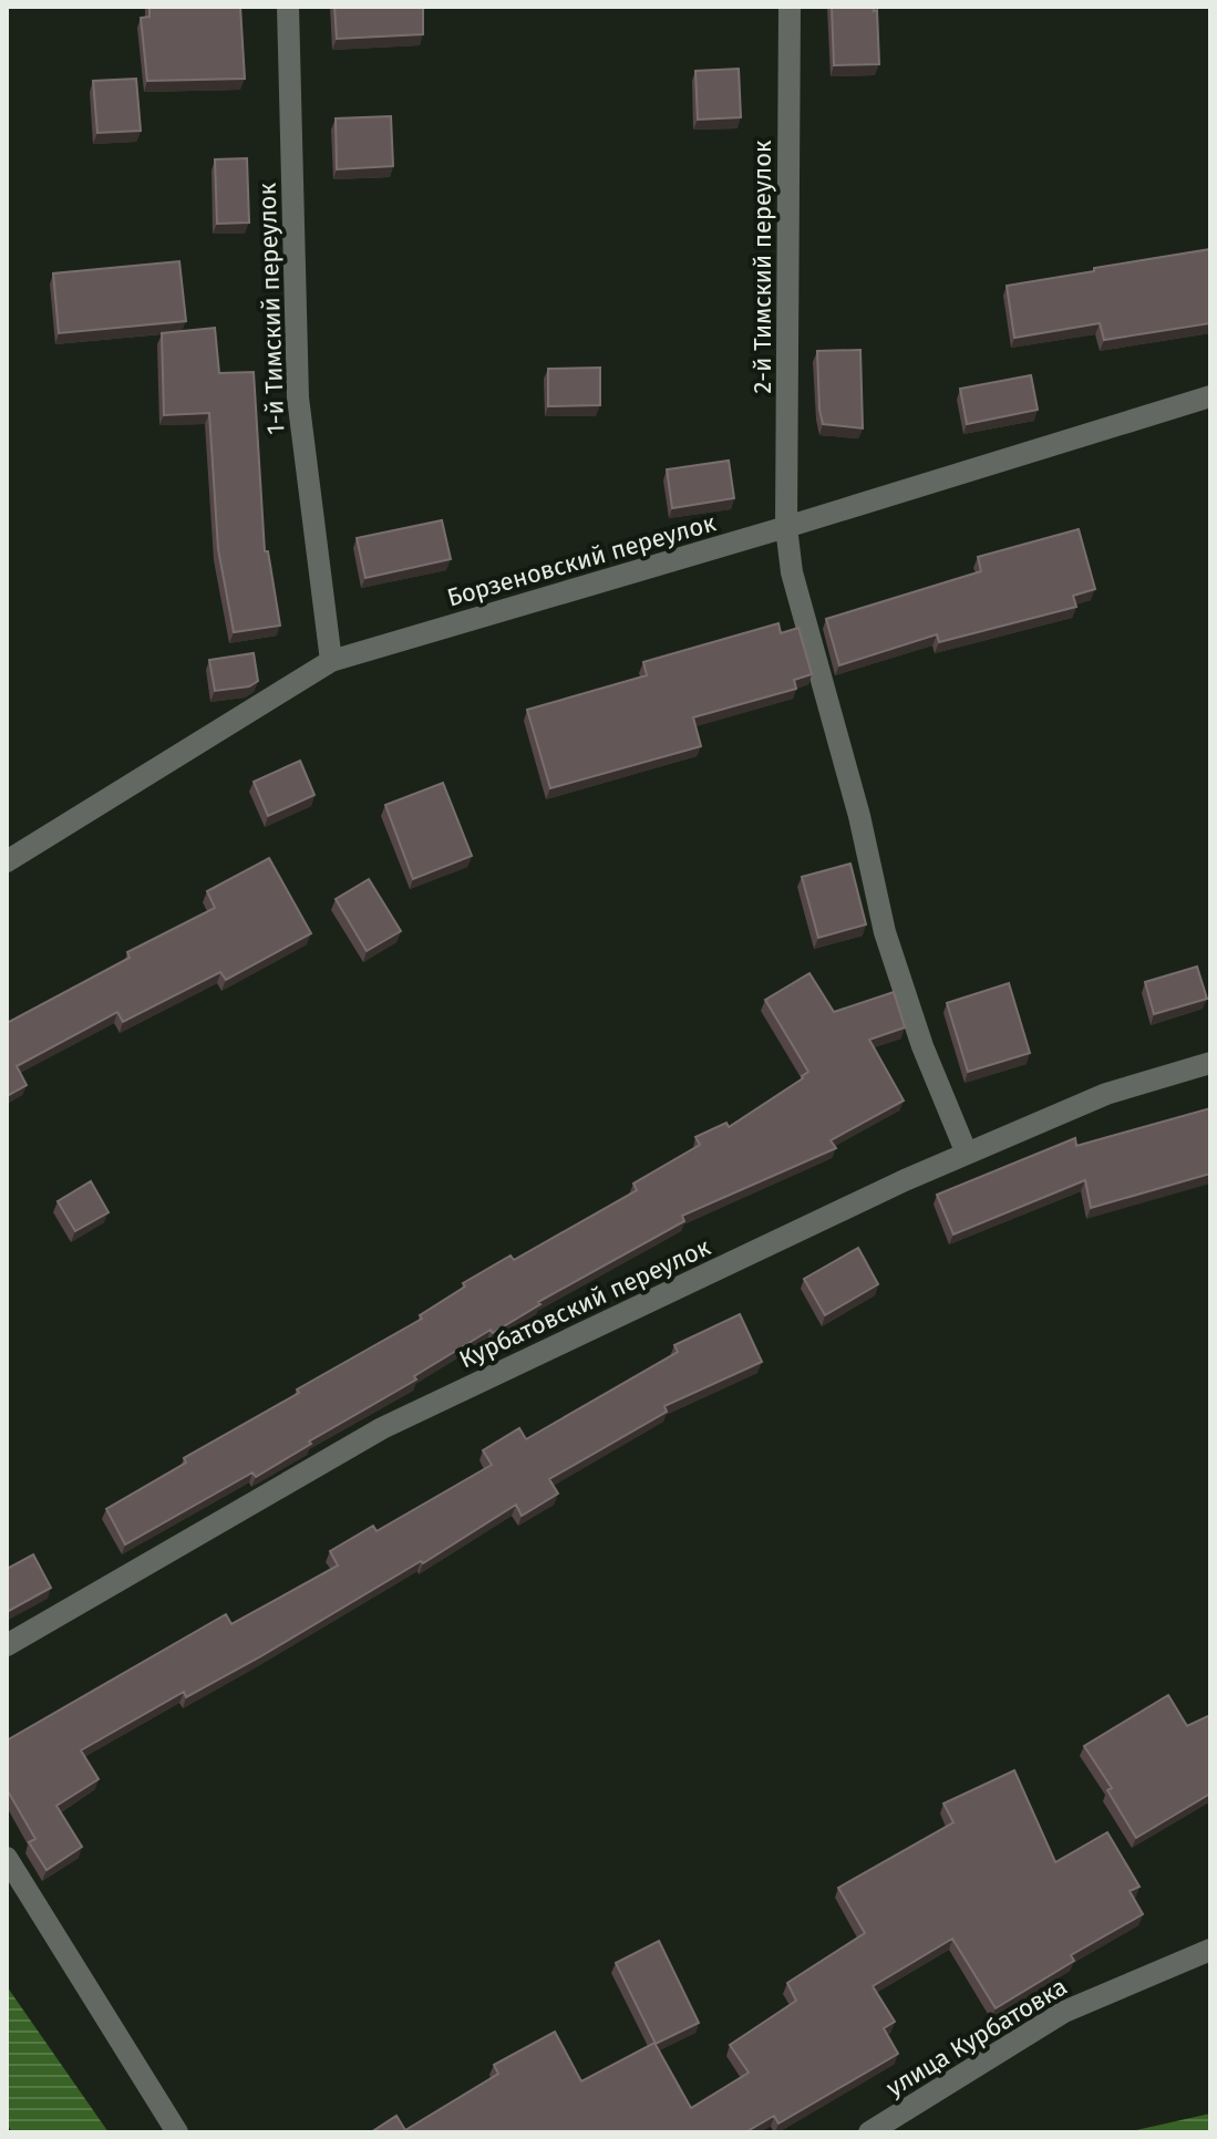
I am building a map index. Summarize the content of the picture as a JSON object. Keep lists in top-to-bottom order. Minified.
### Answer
{"streets":{"street":["2-й Тимский переулок","1-й Тимский переулок","Борзеновский переулок","Курбатовский переулок","улица Курбатовка"]},"crossings":[["2-й Тимский переулок","Борзеновский переулок"],["2-й Тимский переулок","Курбатовский переулок"],["1-й Тимский переулок","Борзеновский переулок"]]}
